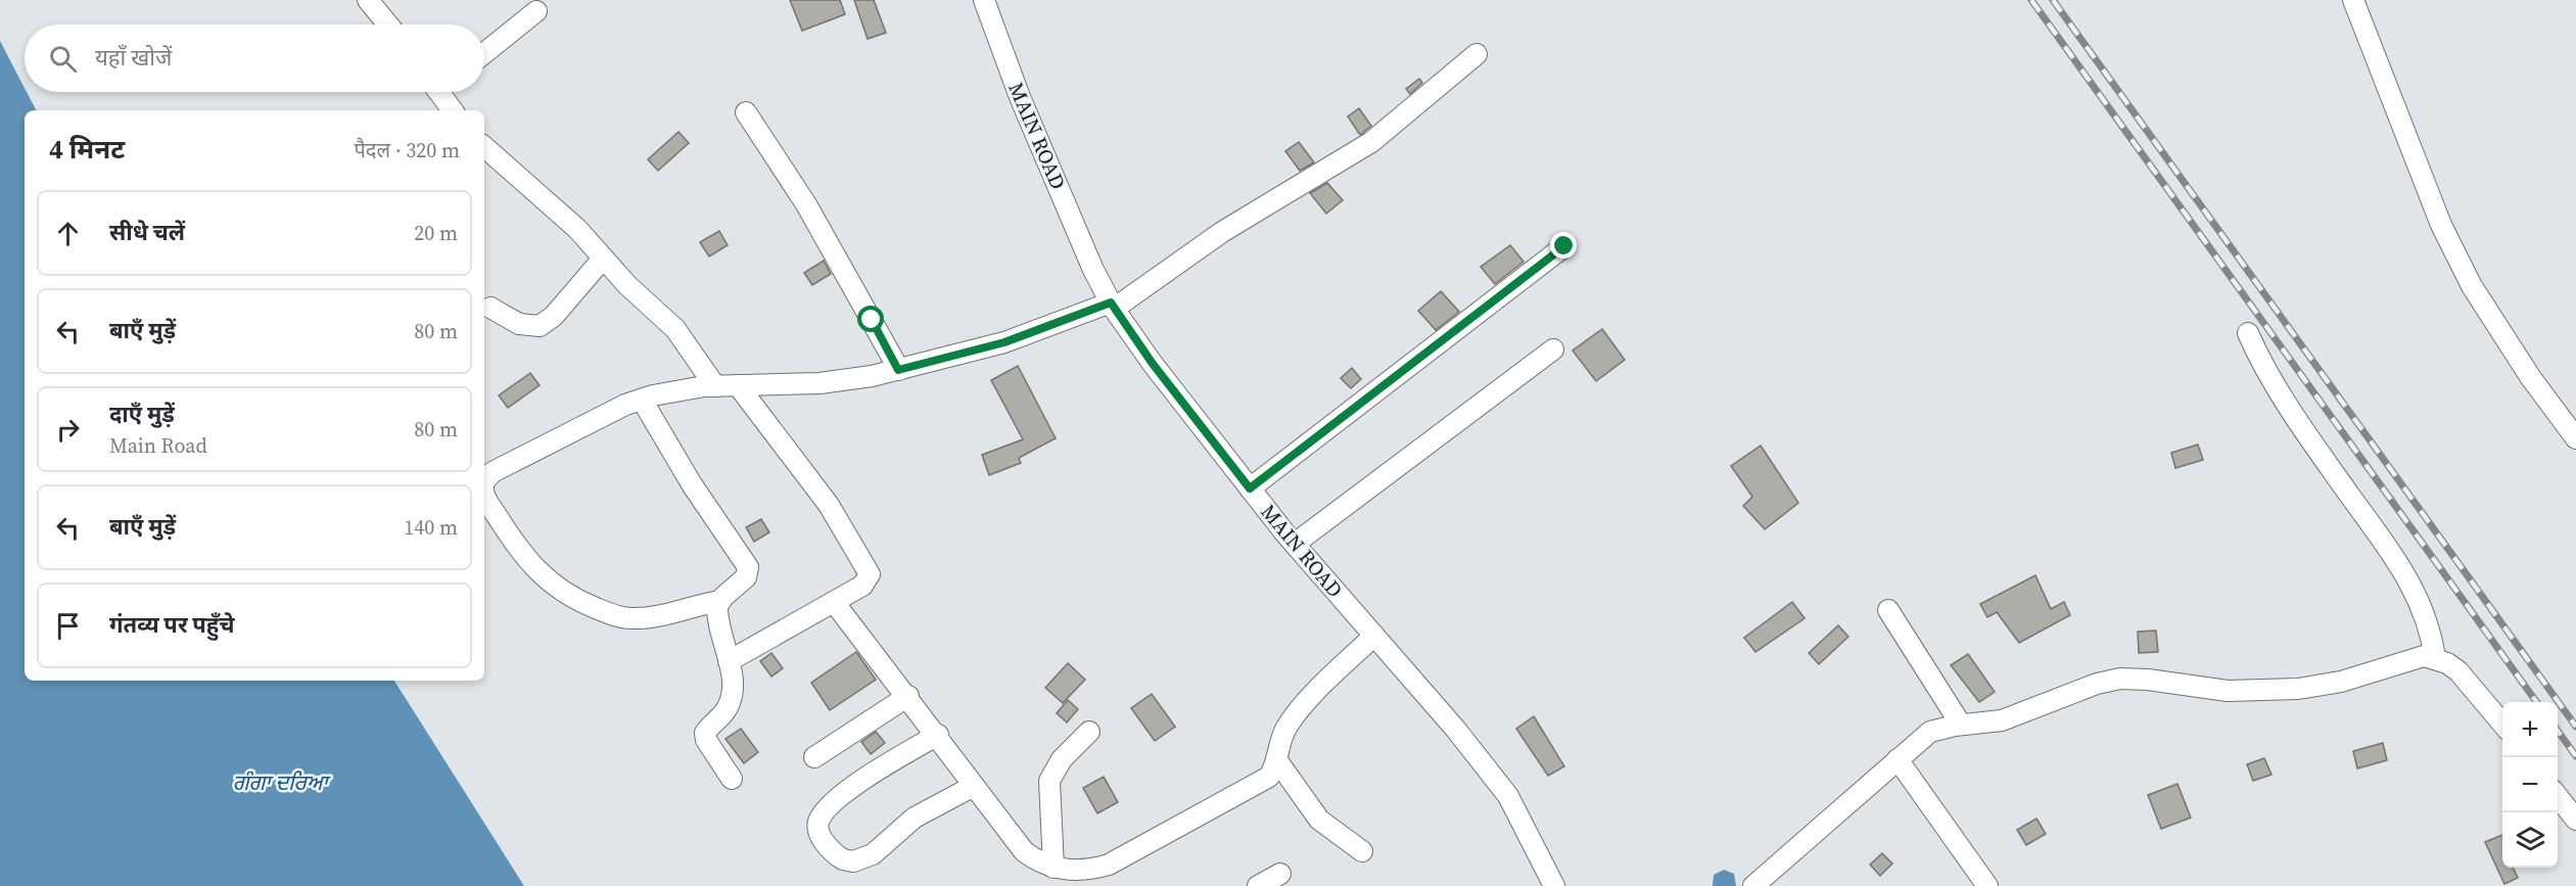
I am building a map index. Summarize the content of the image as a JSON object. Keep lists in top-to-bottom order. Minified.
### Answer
{"streets":{"street":["MAIN ROAD"]},"water":["ਗੰਗਾ ਦਰਿਆ"],"page":{"search":"यहाँ खोजें","heading":["4 मिनट","पैदल · 320 m"],"list":[["सीधे चलें","20 m"],["बाएँ मुड़ें","80 m"],["दाएँ मुड़ें","Main Road","80 m"],["बाएँ मुड़ें","140 m"],"गंतव्य पर पहुँचे"],"map_buttons":["+","−"]}}
